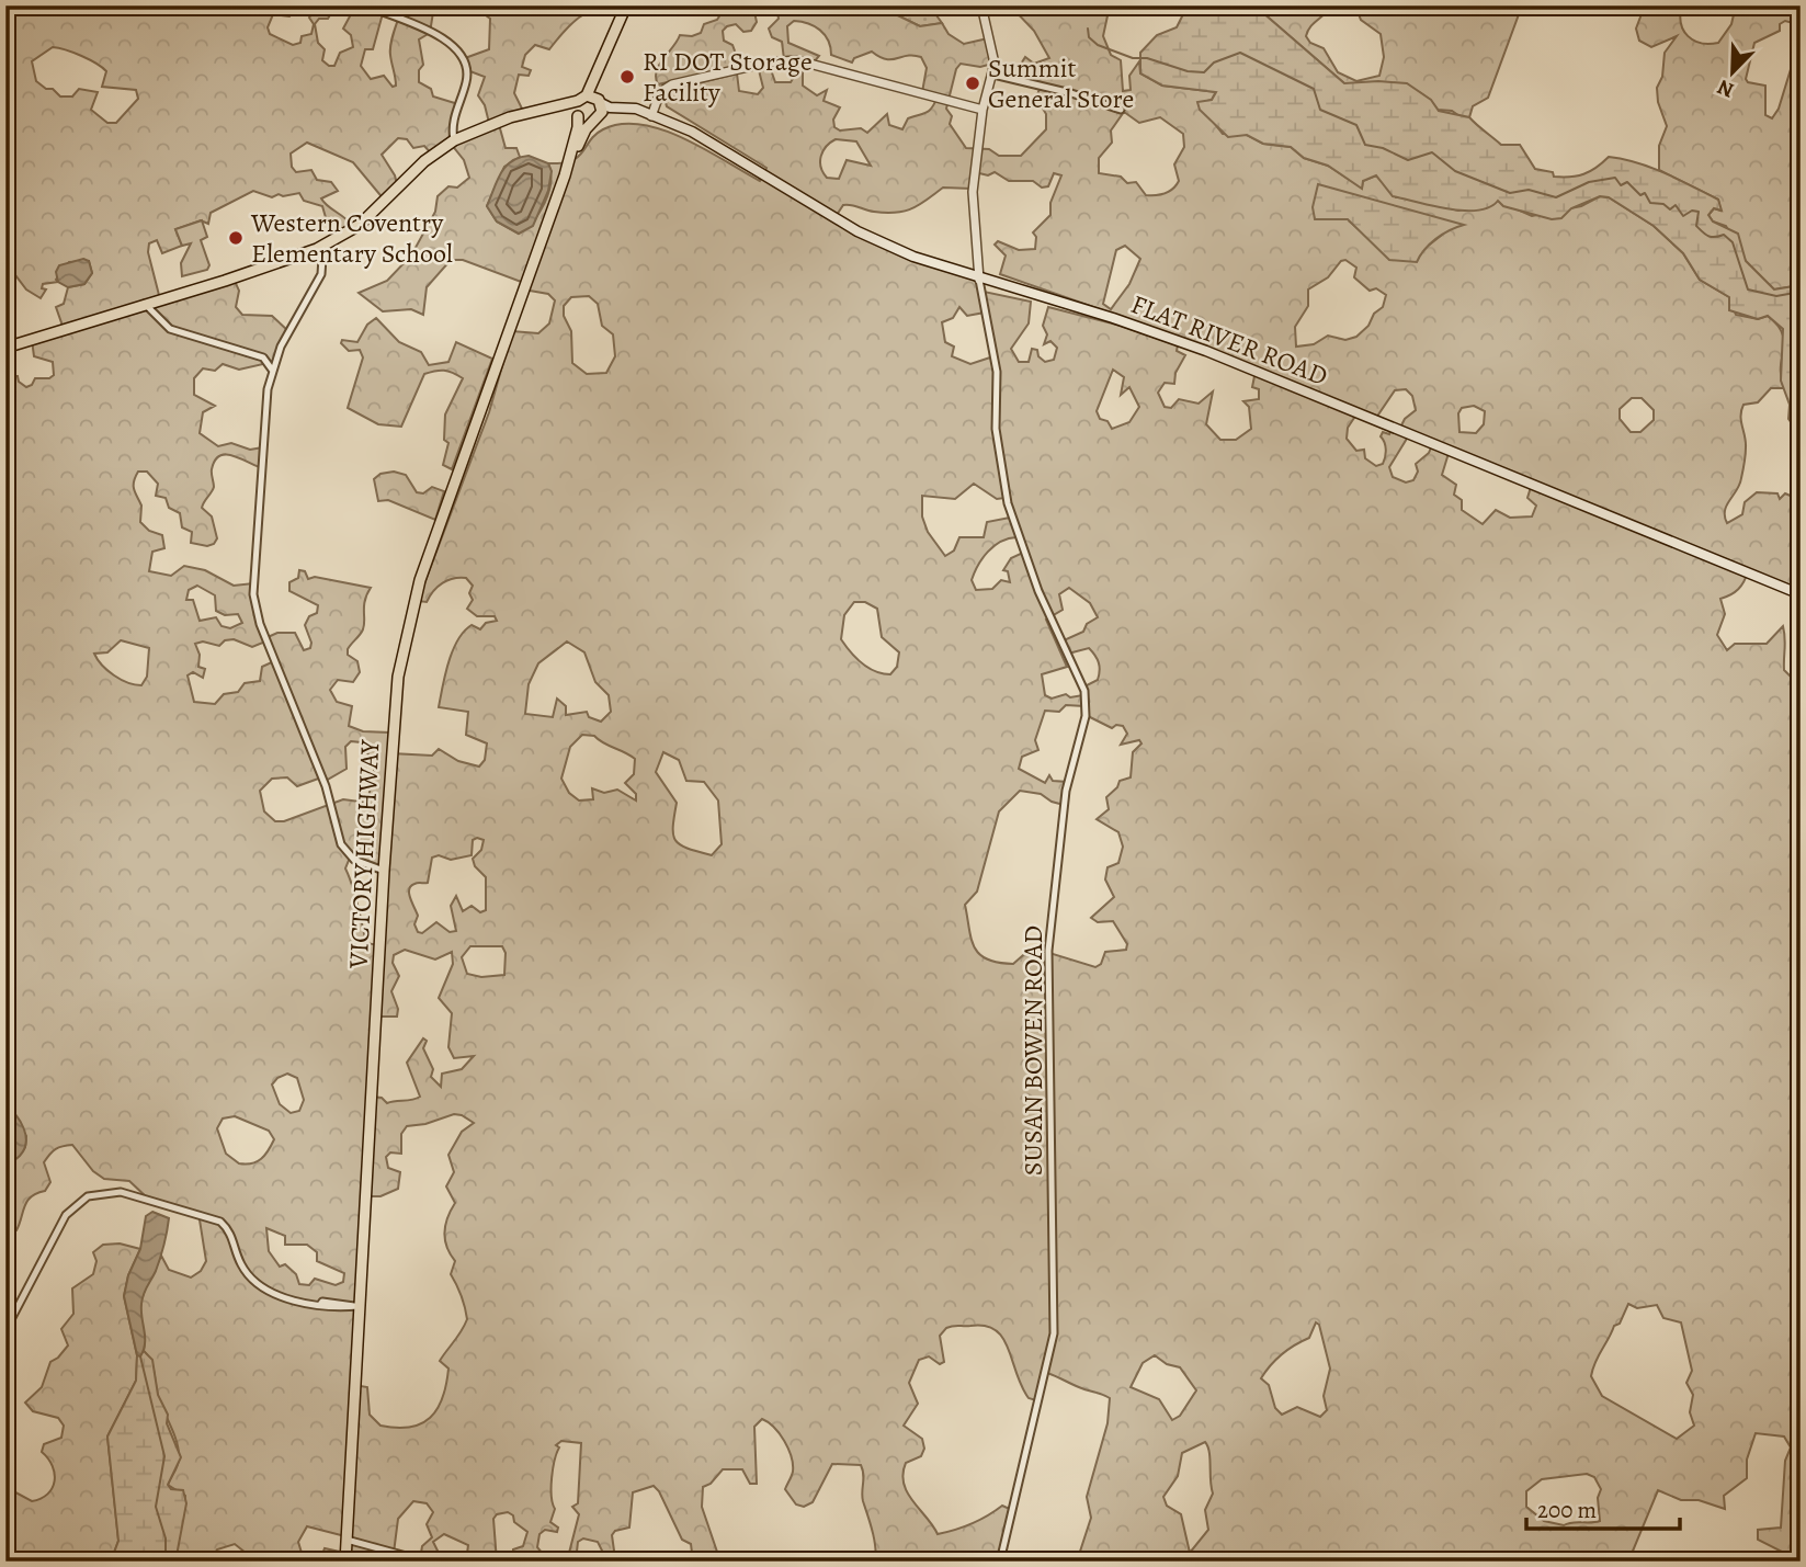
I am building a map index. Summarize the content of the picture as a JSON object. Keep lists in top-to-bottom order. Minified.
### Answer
{"streets":{"main road":["FLAT RIVER ROAD","VICTORY HIGHWAY"],"street":["SUSAN BOWEN ROAD"]},"crossings":[["FLAT RIVER ROAD","VICTORY HIGHWAY"],["FLAT RIVER ROAD","SUSAN BOWEN ROAD"]],"places":["RI DOT Storage Facility","Summit General Store","Western Coventry Elementary School"],"scale_bar":"200 m","north":"bottom left"}
